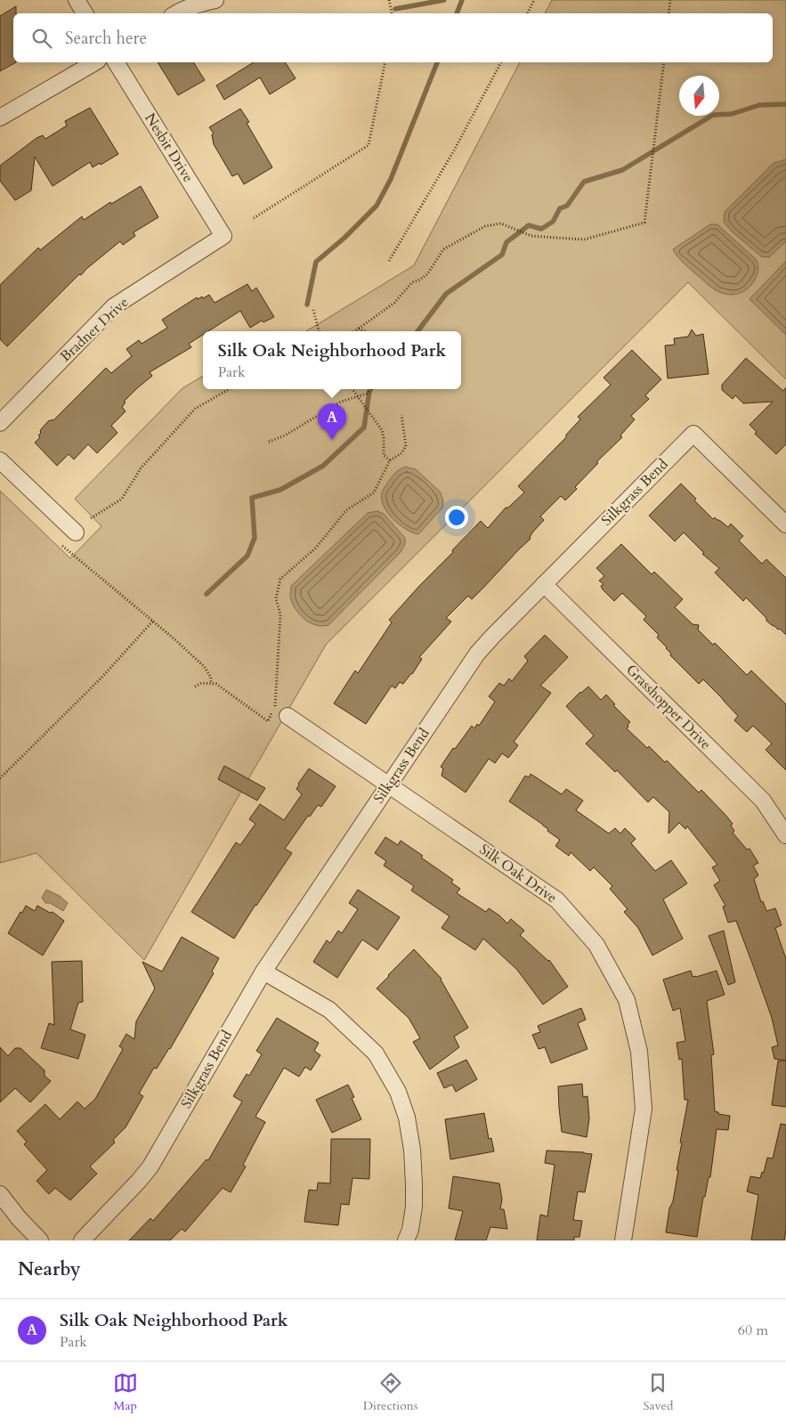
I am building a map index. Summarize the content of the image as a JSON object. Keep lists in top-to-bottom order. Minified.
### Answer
{"streets":{"street":["Nesbit Drive","Bradner Drive","Silkgrass Bend","Grasshopper Drive","Silk Oak Drive"]},"crossings":[["Nesbit Drive","Bradner Drive"],["Silkgrass Bend","Grasshopper Drive"],["Silkgrass Bend","Silk Oak Drive"]],"north":"bottom","page":{"search":"Search here","popup":["Silk Oak Neighborhood Park","Park"],"pins":"A","heading":"Nearby","list":[{"mark":"A","name":"Silk Oak Neighborhood Park","note":"Park","value":"60 m"}],"nav":["Map","Directions","Saved"]}}
